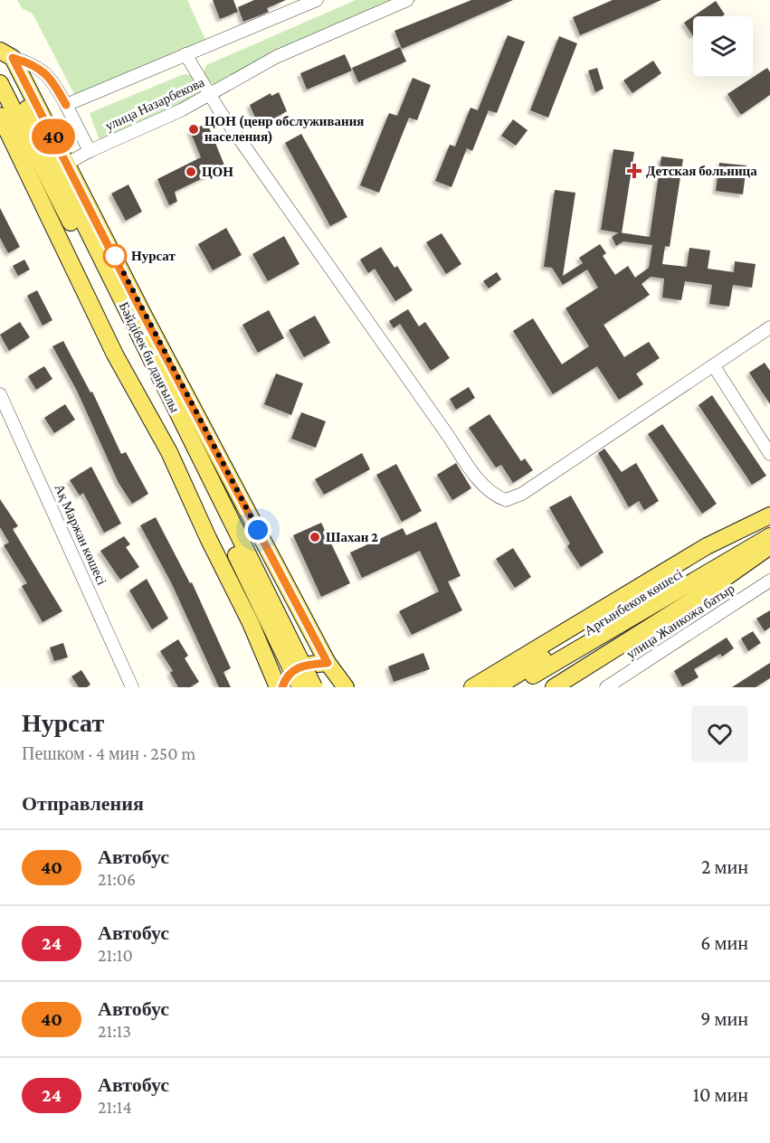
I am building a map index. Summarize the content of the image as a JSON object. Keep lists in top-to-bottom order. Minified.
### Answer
{"streets":{"main road":["Бәйдібек би даңғылы","Арғынбеков көшесі"],"street":["улица Назарбекова","Ақ Маржан көшесі","улица Жанкожа батыр"]},"places":{"other":["ЦОН (ценр обслуживания населения)","ЦОН","Нурсат","Шахан 2"],"health":["Детская больница"]},"lines":["bus line 40"],"page":{"on_map":"40","heading":[["Нурсат","Пешком · 4 мин · 250 m"],"Отправления"],"list":[{"mark":"40","name":"Автобус","note":"21:06","value":"2 мин"},{"mark":"24","name":"Автобус","note":"21:10","value":"6 мин"},{"mark":"40","name":"Автобус","note":"21:13","value":"9 мин"},{"mark":"24","name":"Автобус","note":"21:14","value":"10 мин"}]}}
